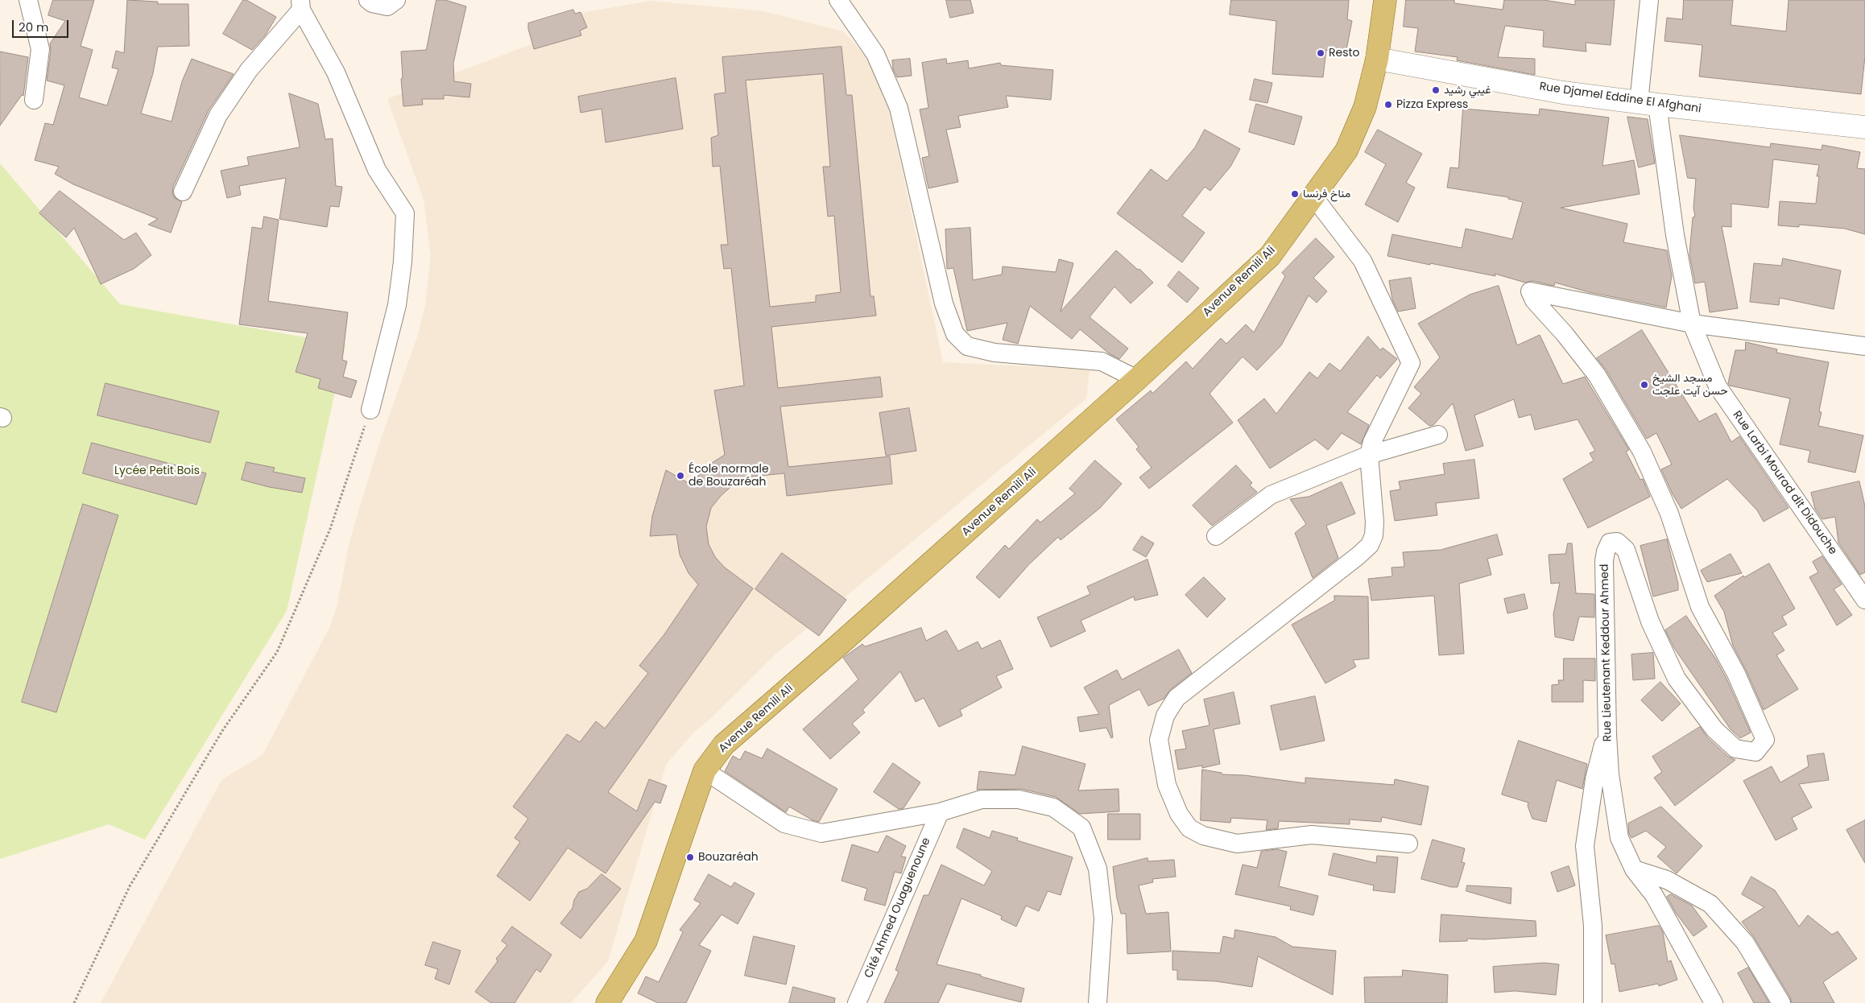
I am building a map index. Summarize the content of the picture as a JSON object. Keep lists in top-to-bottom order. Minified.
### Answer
{"streets":{"main road":["Rue Djamel Eddine El Afghani","Avenue Remili Ali"],"street":["Rue Larbi Mourad dit Didouche","Rue Lieutenant Keddour Ahmed","Cité Ahmed Ouaguenoune"]},"crossings":[["Rue Djamel Eddine El Afghani","Avenue Remili Ali"],["Rue Djamel Eddine El Afghani","Rue Larbi Mourad dit Didouche"],["Rue Larbi Mourad dit Didouche","Rue Lieutenant Keddour Ahmed"]],"parks":["Lycée Petit Bois"],"places":["Resto","غيبي رشيد","Pizza Express","مناخ فرنسا","مسجد الشيخ حسن آيت علجت","École normale de Bouzaréah","Bouzaréah"],"scale_bar":"20 m"}
